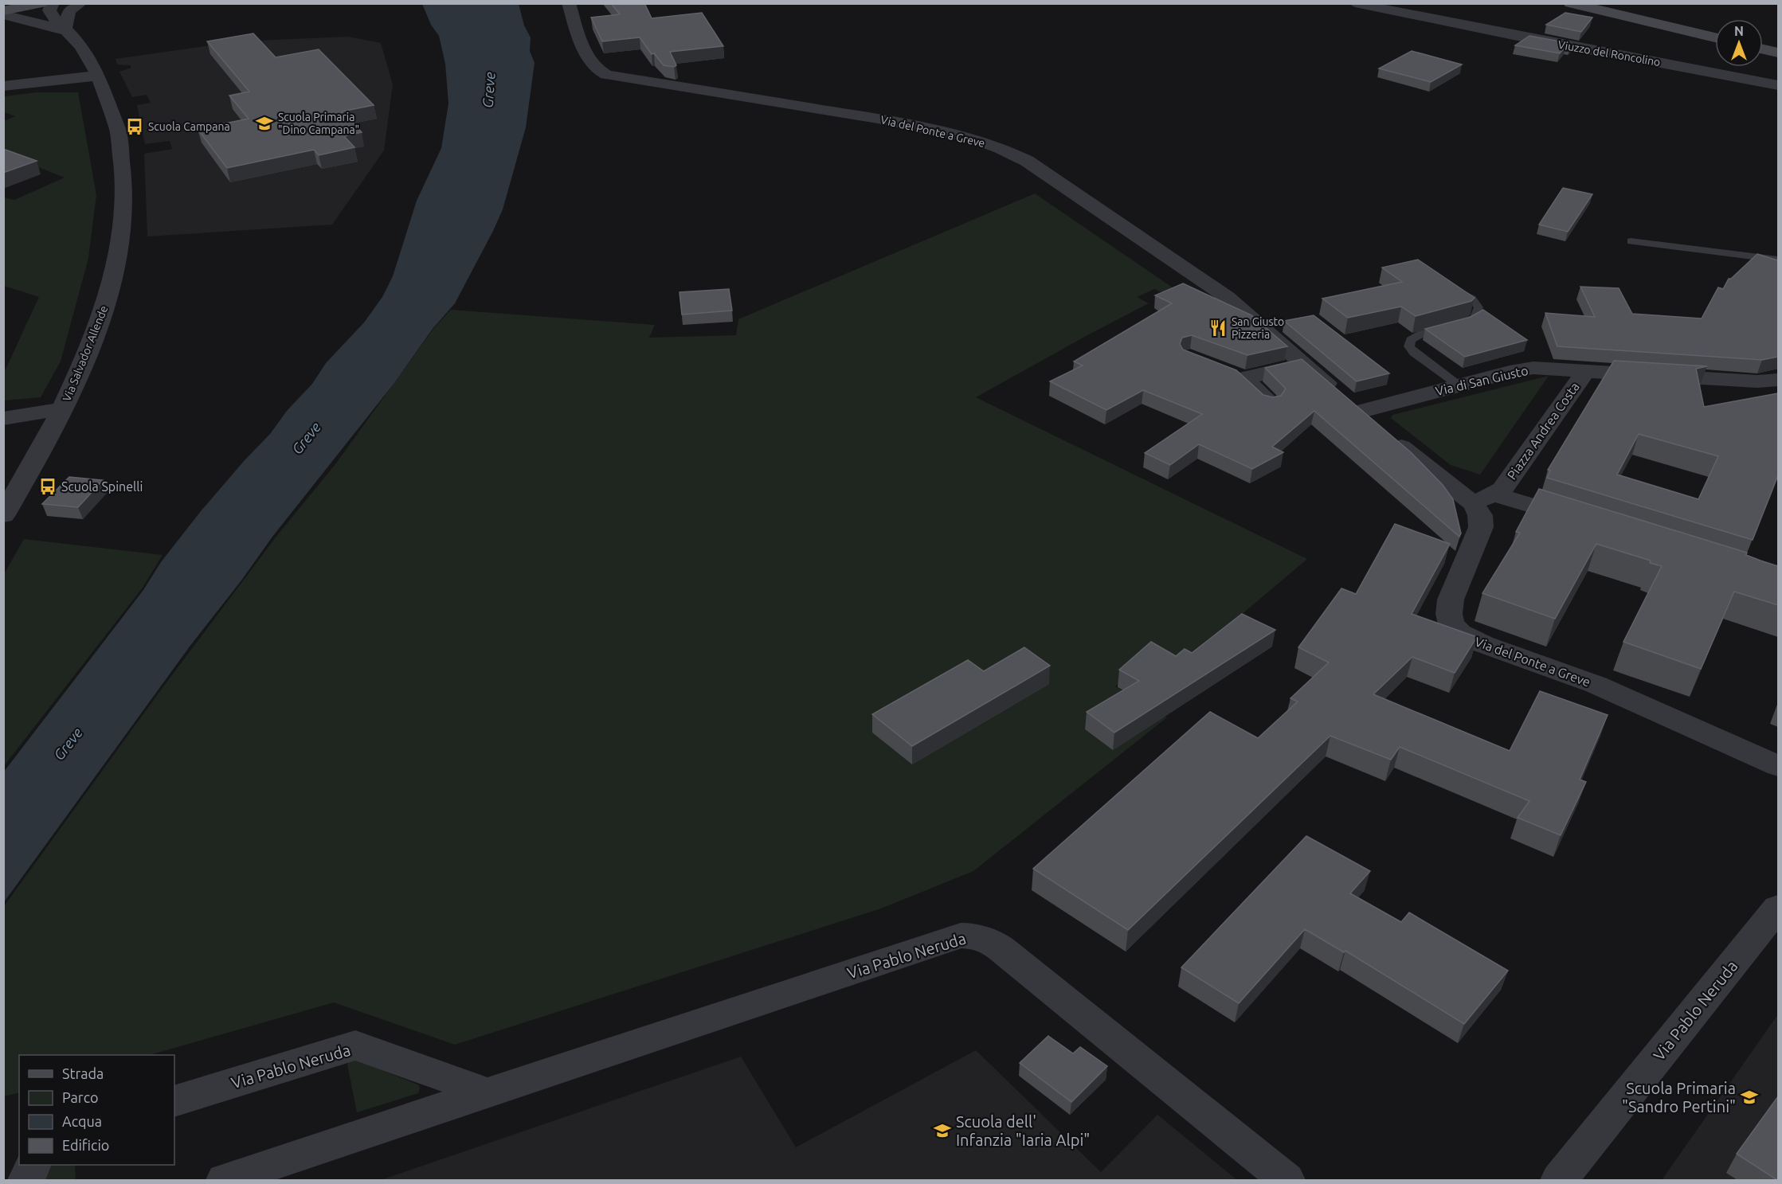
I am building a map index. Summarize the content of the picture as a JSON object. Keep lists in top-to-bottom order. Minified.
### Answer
{"streets":{"street":["Viuzzo del Roncolino","Via del Ponte a Greve","Via Salvador Allende","Via di San Giusto","Piazza Andrea Costa","Via Pablo Neruda"]},"crossings":[["Via del Ponte a Greve","Via di San Giusto"],["Via del Ponte a Greve","Piazza Andrea Costa"],["Via di San Giusto","Piazza Andrea Costa"]],"water":["Greve"],"places":{"school or university":["Scuola Primaria \"Dino Campana\"","Scuola Primaria \"Sandro Pertini\"","Scuola dell' Infanzia \"Iaria Alpi\""],"bus stop":["Scuola Campana","Scuola Spinelli"],"restaurant":["San Giusto Pizzeria"]},"legend":["Strada","Parco","Acqua","Edificio"],"north":"top"}
